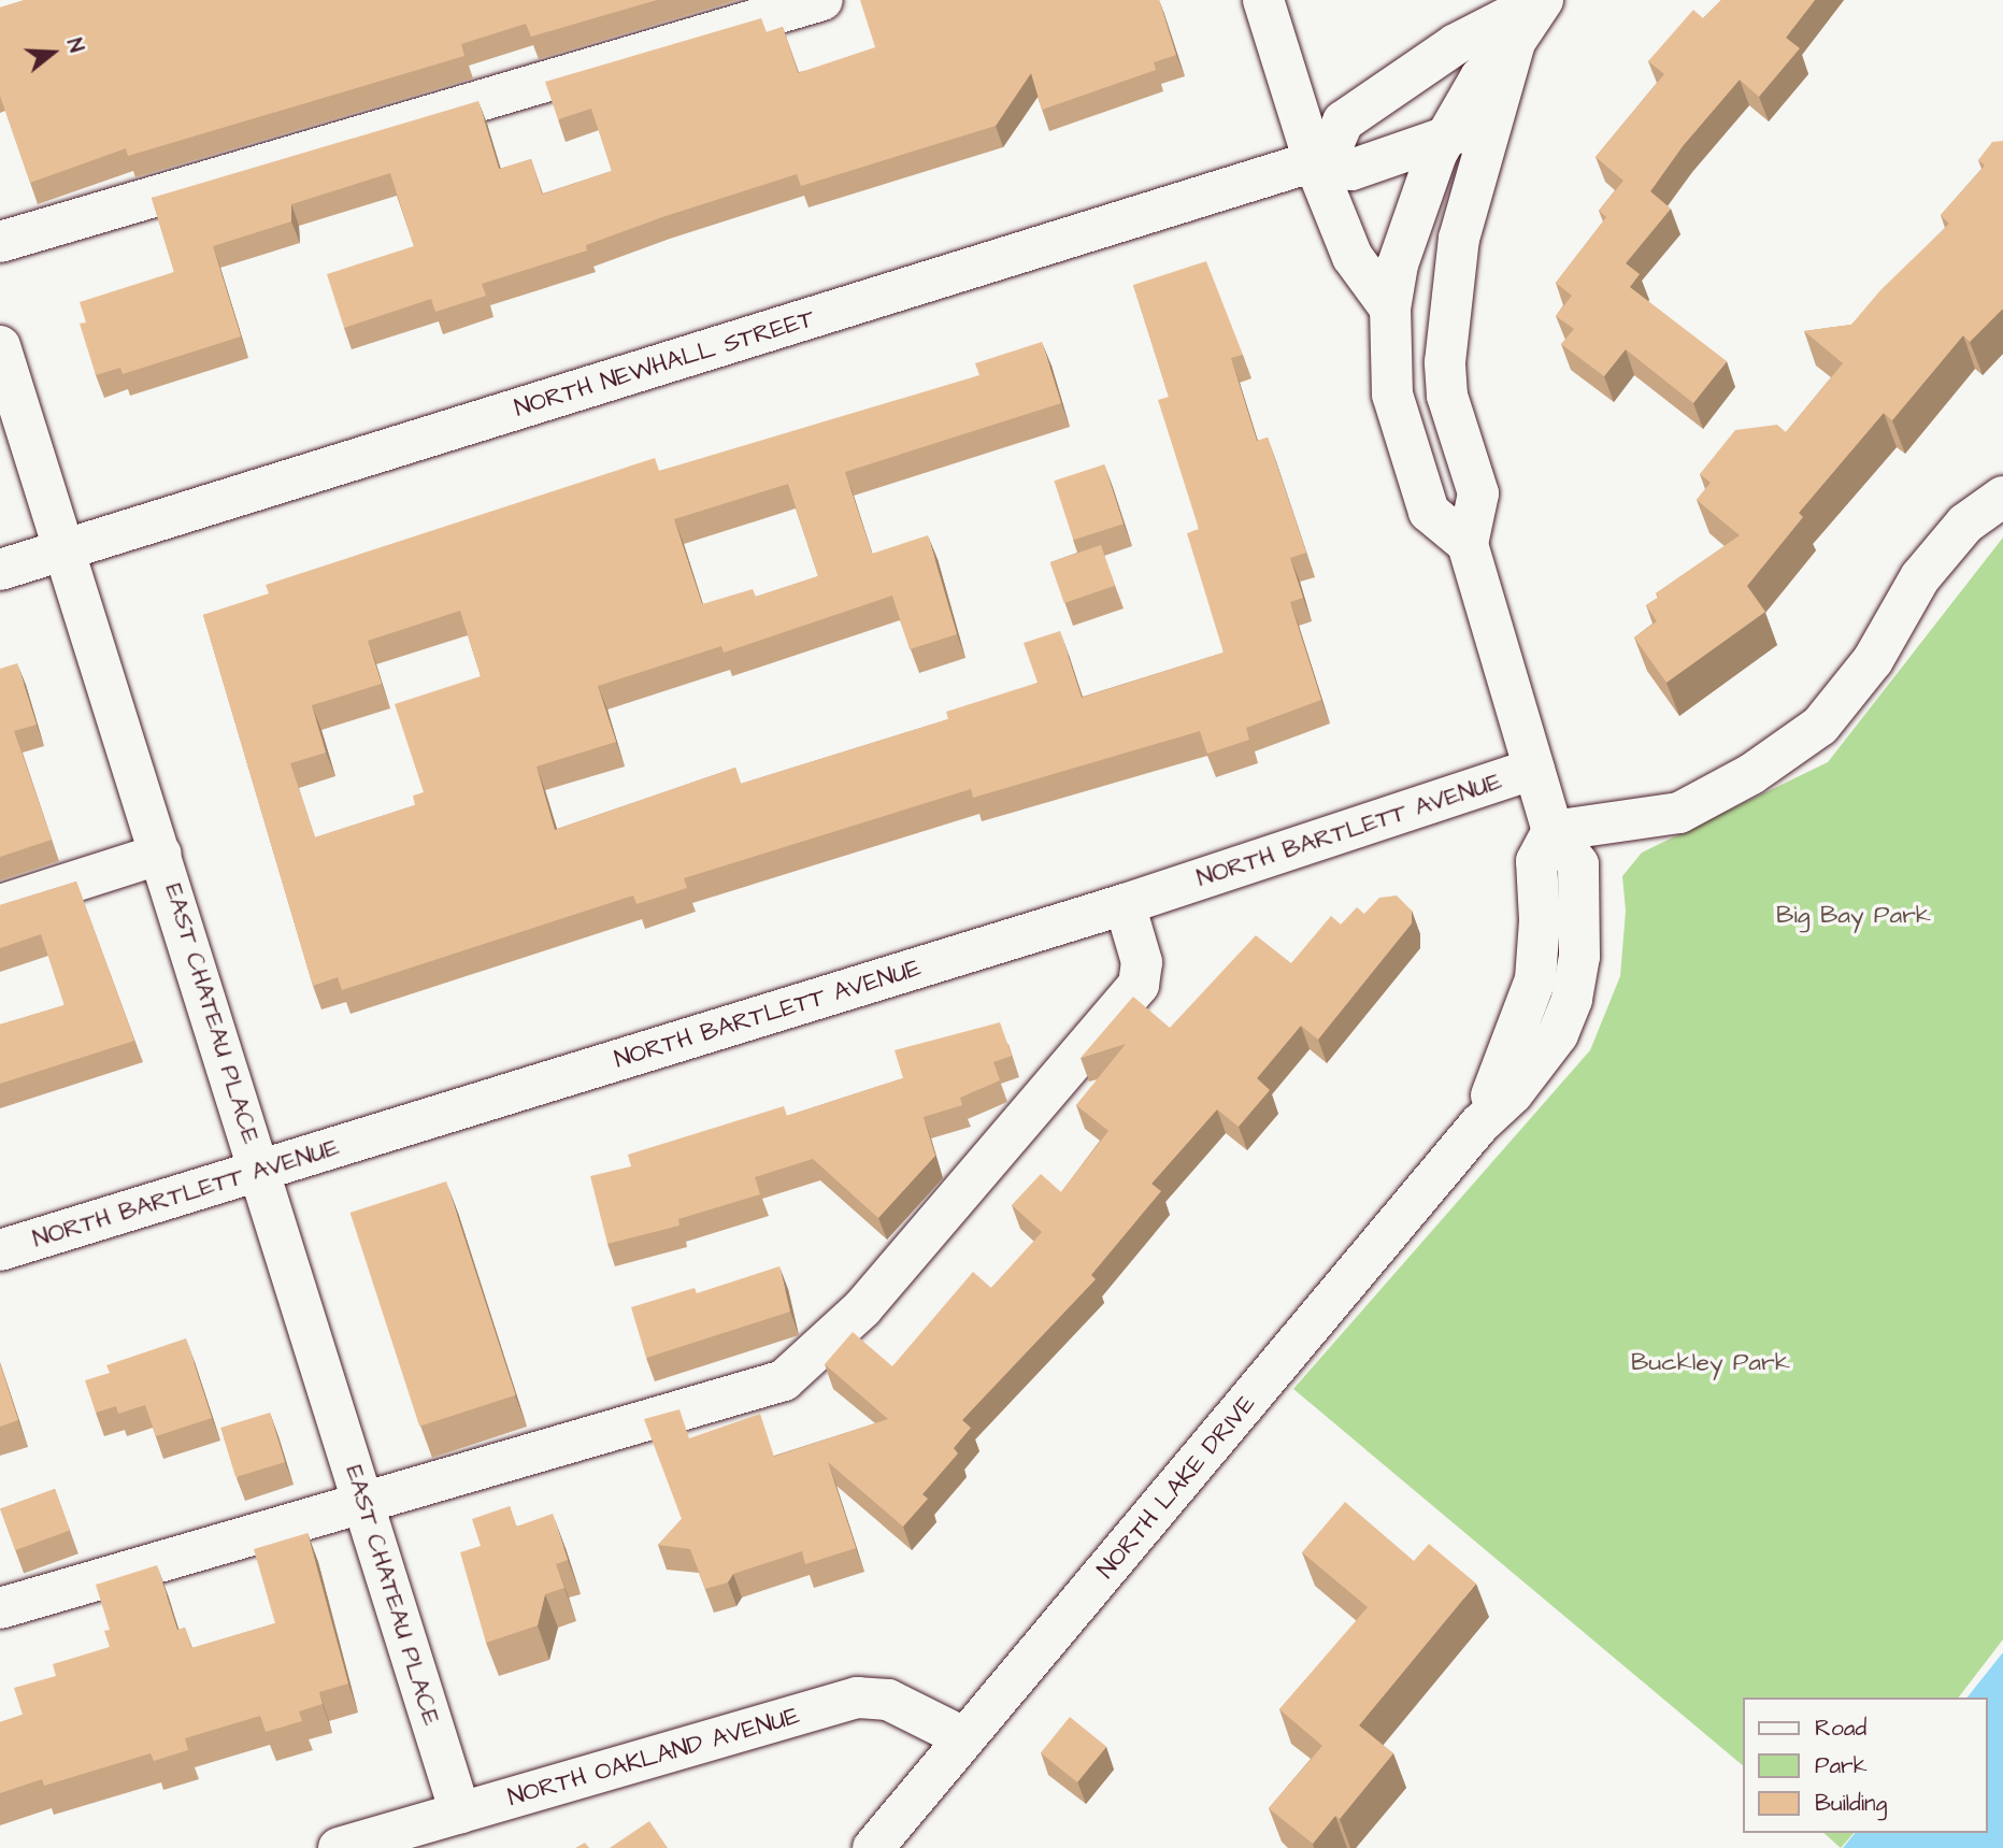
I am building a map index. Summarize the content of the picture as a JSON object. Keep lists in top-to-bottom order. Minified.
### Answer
{"streets":{"street":["NORTH NEWHALL STREET","NORTH BARTLETT AVENUE","EAST CHATEAU PLACE","NORTH LAKE DRIVE","NORTH OAKLAND AVENUE"]},"crossings":[["NORTH NEWHALL STREET","EAST CHATEAU PLACE"],["NORTH BARTLETT AVENUE","EAST CHATEAU PLACE"],["EAST CHATEAU PLACE","NORTH OAKLAND AVENUE"],["NORTH LAKE DRIVE","NORTH OAKLAND AVENUE"]],"parks":["Big Bay Park","Buckley Park"],"legend":["Road","Park","Building"],"north":"right"}
